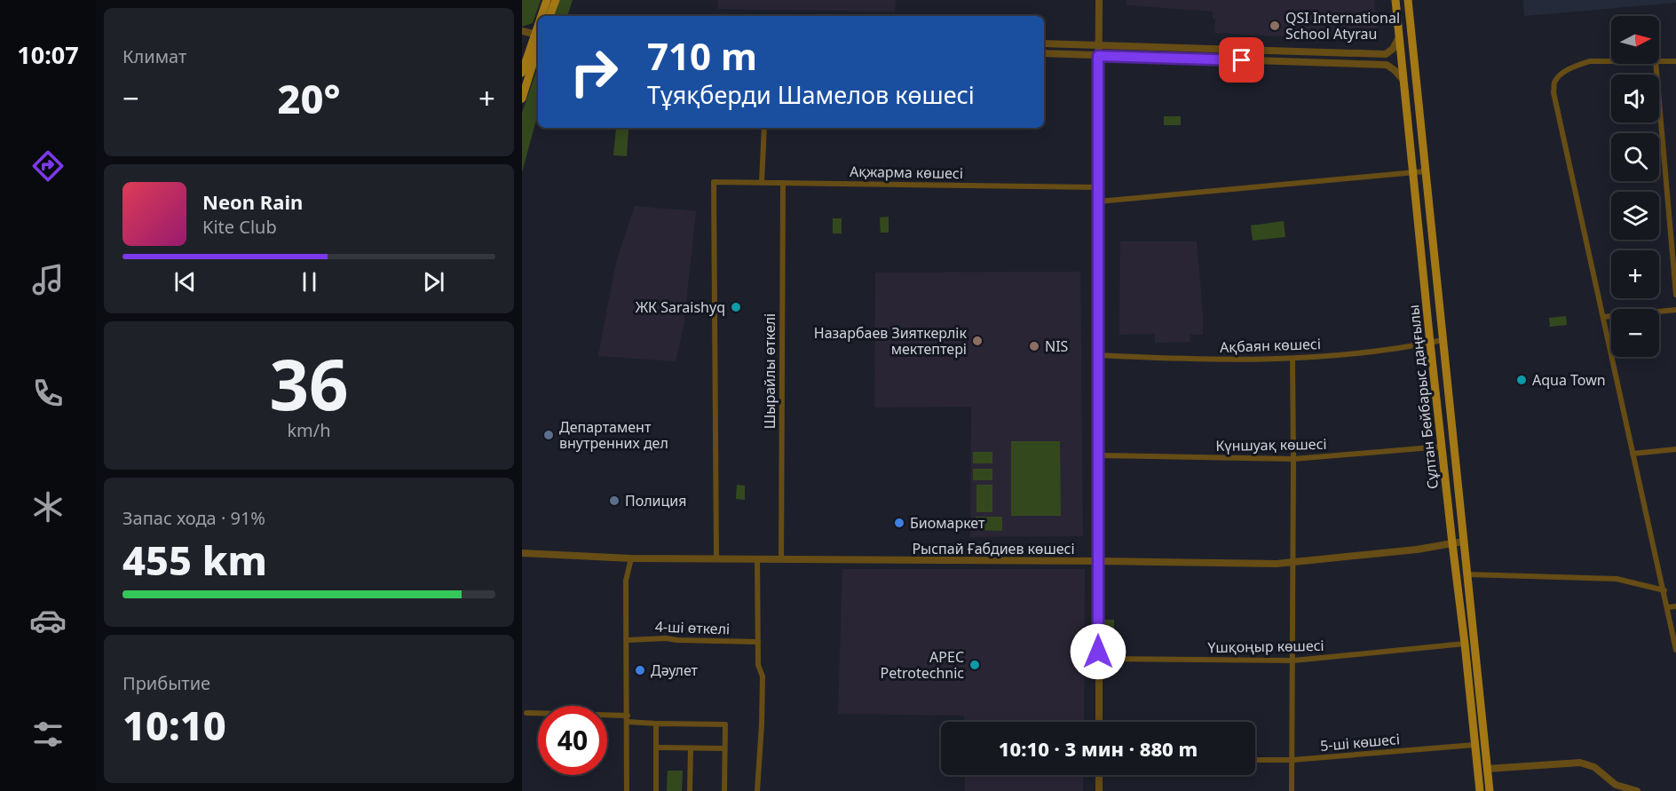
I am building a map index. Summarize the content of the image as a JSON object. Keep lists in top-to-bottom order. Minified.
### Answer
{"streets":{"main road":["Сұлтан Бейбарыс даңғылы"],"street":["Ақжарма көшесі","Ақбаян көшесі","Шырайлы өткелі","Күншуақ көшесі","Рыспай Ғабдиев көшесі","4-ші өткелі","Үшқоңыр көшесі","5-ші көшесі"]},"crossings":[["Ақжарма көшесі","Шырайлы өткелі"],["Ақжарма көшесі","Рыспай Ғабдиев көшесі"],["Ақбаян көшесі","Сұлтан Бейбарыс даңғылы"],["Шырайлы өткелі","Рыспай Ғабдиев көшесі"],["Сұлтан Бейбарыс даңғылы","Күншуақ көшесі"],["Сұлтан Бейбарыс даңғылы","Рыспай Ғабдиев көшесі"],["Сұлтан Бейбарыс даңғылы","Үшқоңыр көшесі"],["Сұлтан Бейбарыс даңғылы","5-ші көшесі"]],"places":["QSI International School Atyrau","ЖК Saraishyq","Назарбаев Зияткерлік мектептері","NIS","Aqua Town","Департамент внутренних дел","Полиция","Биомаркет","APEC Petrotechnic","Дәулет"],"north":"right","page":{"tabs":"10:07","tile":["Климат",["36","km/h"],["Запас хода · 91%","455 km"],["Прибытие","10:10"]],"map_buttons":["+","−"],"turn":["710 m","Тұяқберди Шамелов көшесі"],"heat":["−","20°","+"],"song":["Neon Rain","Kite Club"],"limit":"40","trip":"10:10 · 3 мин · 880 m"}}
